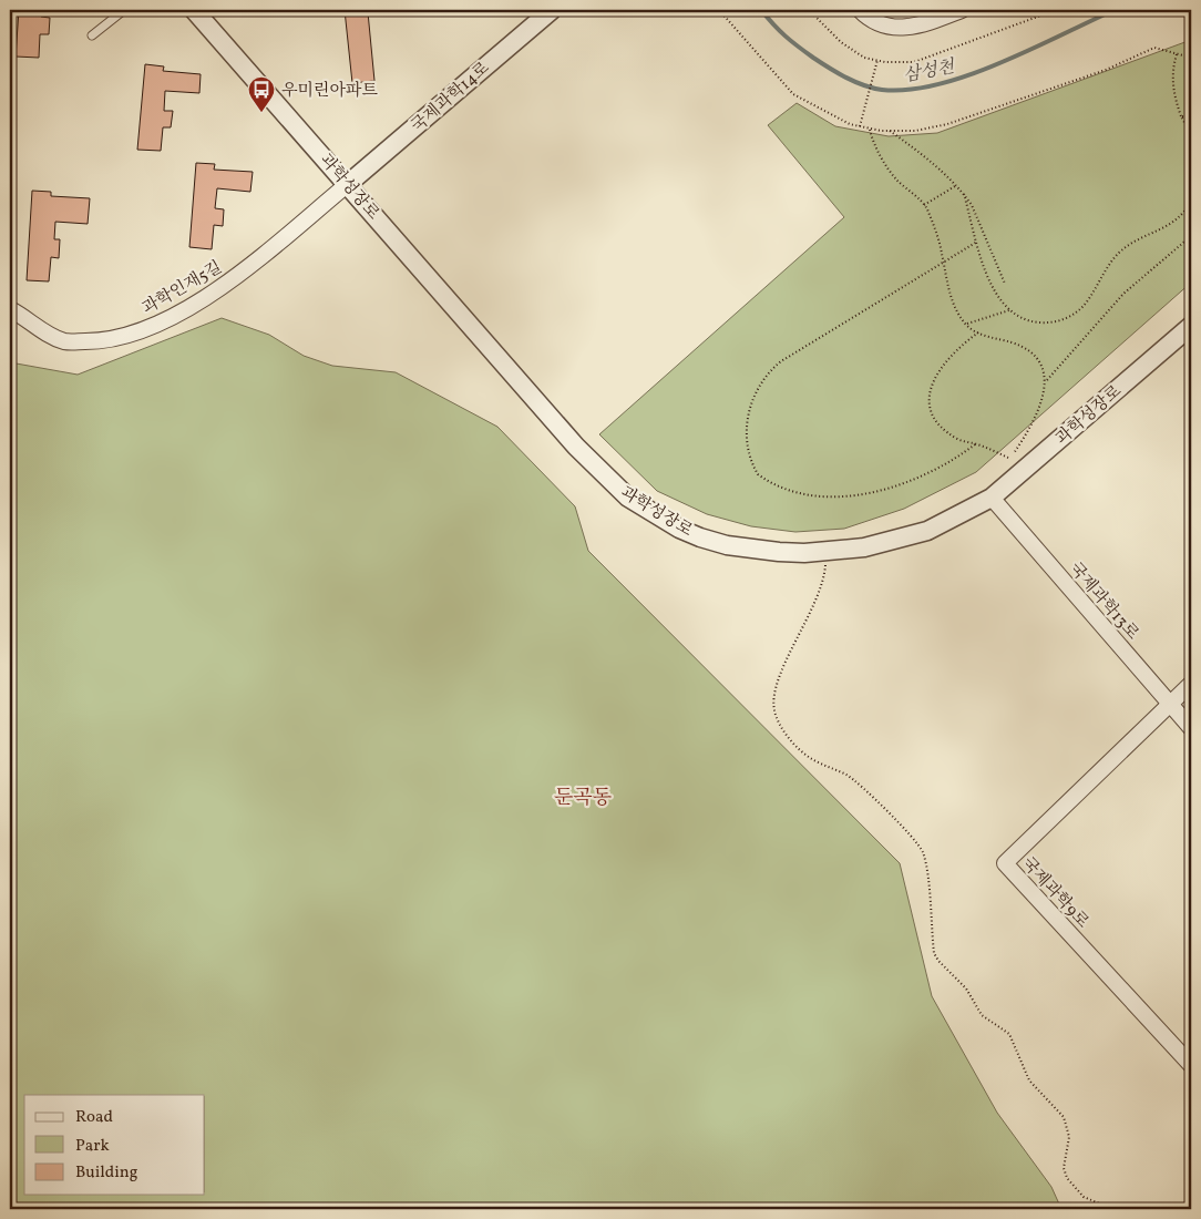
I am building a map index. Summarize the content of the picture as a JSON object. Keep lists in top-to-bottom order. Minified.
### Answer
{"streets":{"street":["국제과학14로","과학성장로","과학인재5길","국제과학13로","국제과학9로"]},"crossings":[["국제과학14로","과학성장로"],["국제과학14로","과학인재5길"],["과학성장로","과학인재5길"],["과학성장로","국제과학13로"],["국제과학13로","국제과학9로"]],"districts":["둔곡동"],"water":["삼성천"],"places":{"bus stop":["우미린아파트"]},"legend":["Road","Park","Building"]}
